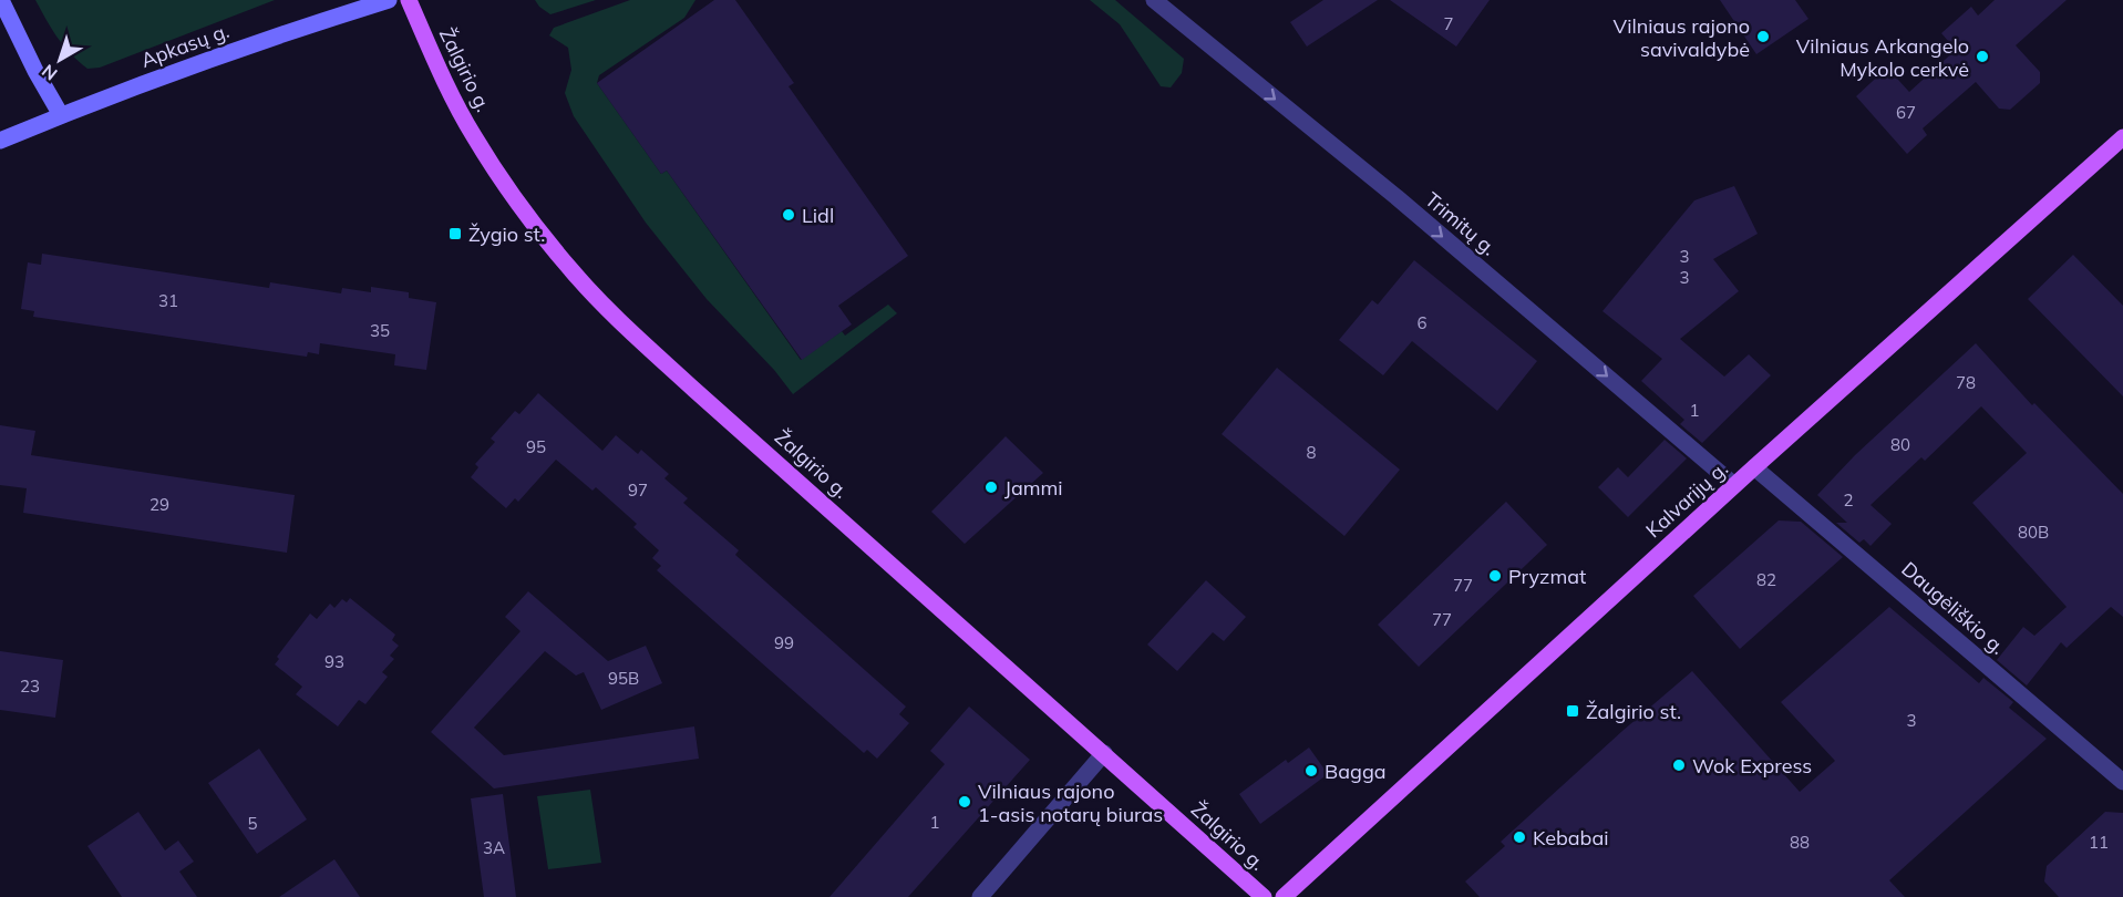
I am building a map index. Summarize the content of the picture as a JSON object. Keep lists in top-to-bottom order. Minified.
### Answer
{"streets":{"main road":["Apkasų g.","Žalgirio g.","Kalvarijų g."],"street":["Trimitų g.","Daugėliškio g."]},"crossings":[["Trimitų g.","Kalvarijų g."],["Kalvarijų g.","Daugėliškio g."]],"one_way":["Trimitų g."],"places":{"other":["Vilniaus rajono savivaldybė","Vilniaus Arkangelo Mykolo cerkvė","Lidl","Jammi","Pryzmat","Wok Express","Bagga","Vilniaus rajono 1-asis notarų biuras","Kebabai"],"transit":["Žygio st.","Žalgirio st."]},"house_numbers":["7","67","3","3","31","6","35","78","1","80","95","8","97","2","29","80B","82","77","77","99","93","95B","23","3","1","5","88","11","3A"],"north":"bottom left"}
